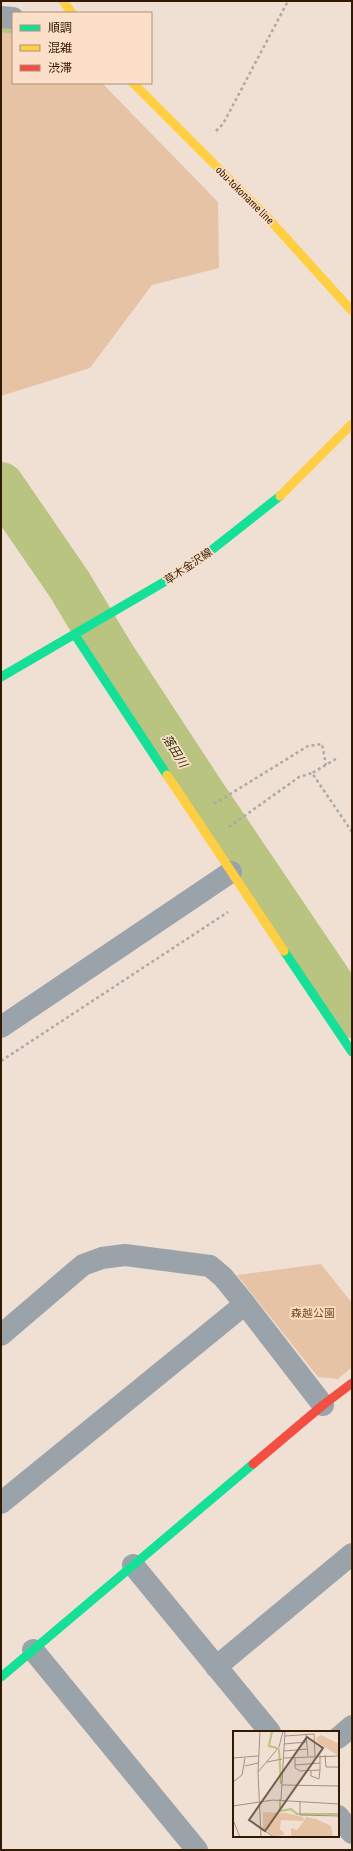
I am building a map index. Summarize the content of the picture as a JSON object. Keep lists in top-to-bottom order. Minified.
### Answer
{"streets":{"street":["obu-tokoname line","草木金沢線"]},"water":["落田川"],"parks":["森越公園"],"legend":["順調","混雑","渋滞"]}
